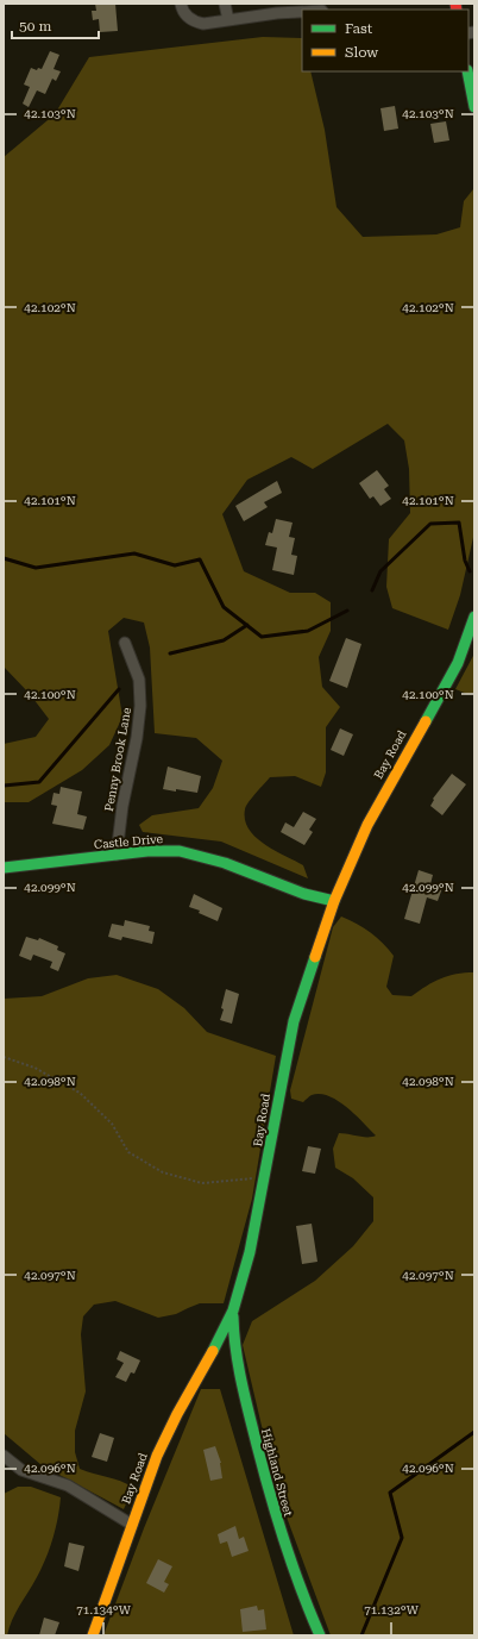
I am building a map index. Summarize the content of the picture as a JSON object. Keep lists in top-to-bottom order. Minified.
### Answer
{"streets":{"main road":["Bay Road","Castle Drive","Highland Street"],"street":["Penny Brook Lane"]},"crossings":[["Bay Road","Castle Drive"],["Bay Road","Highland Street"],["Penny Brook Lane","Castle Drive"]],"legend":["Fast","Slow"],"scale_bar":"50 m","coordinates":["42.103°N","42.102°N","42.101°N","42.100°N","42.099°N","42.098°N","42.097°N","42.096°N","71.134°W","71.132°W"]}
